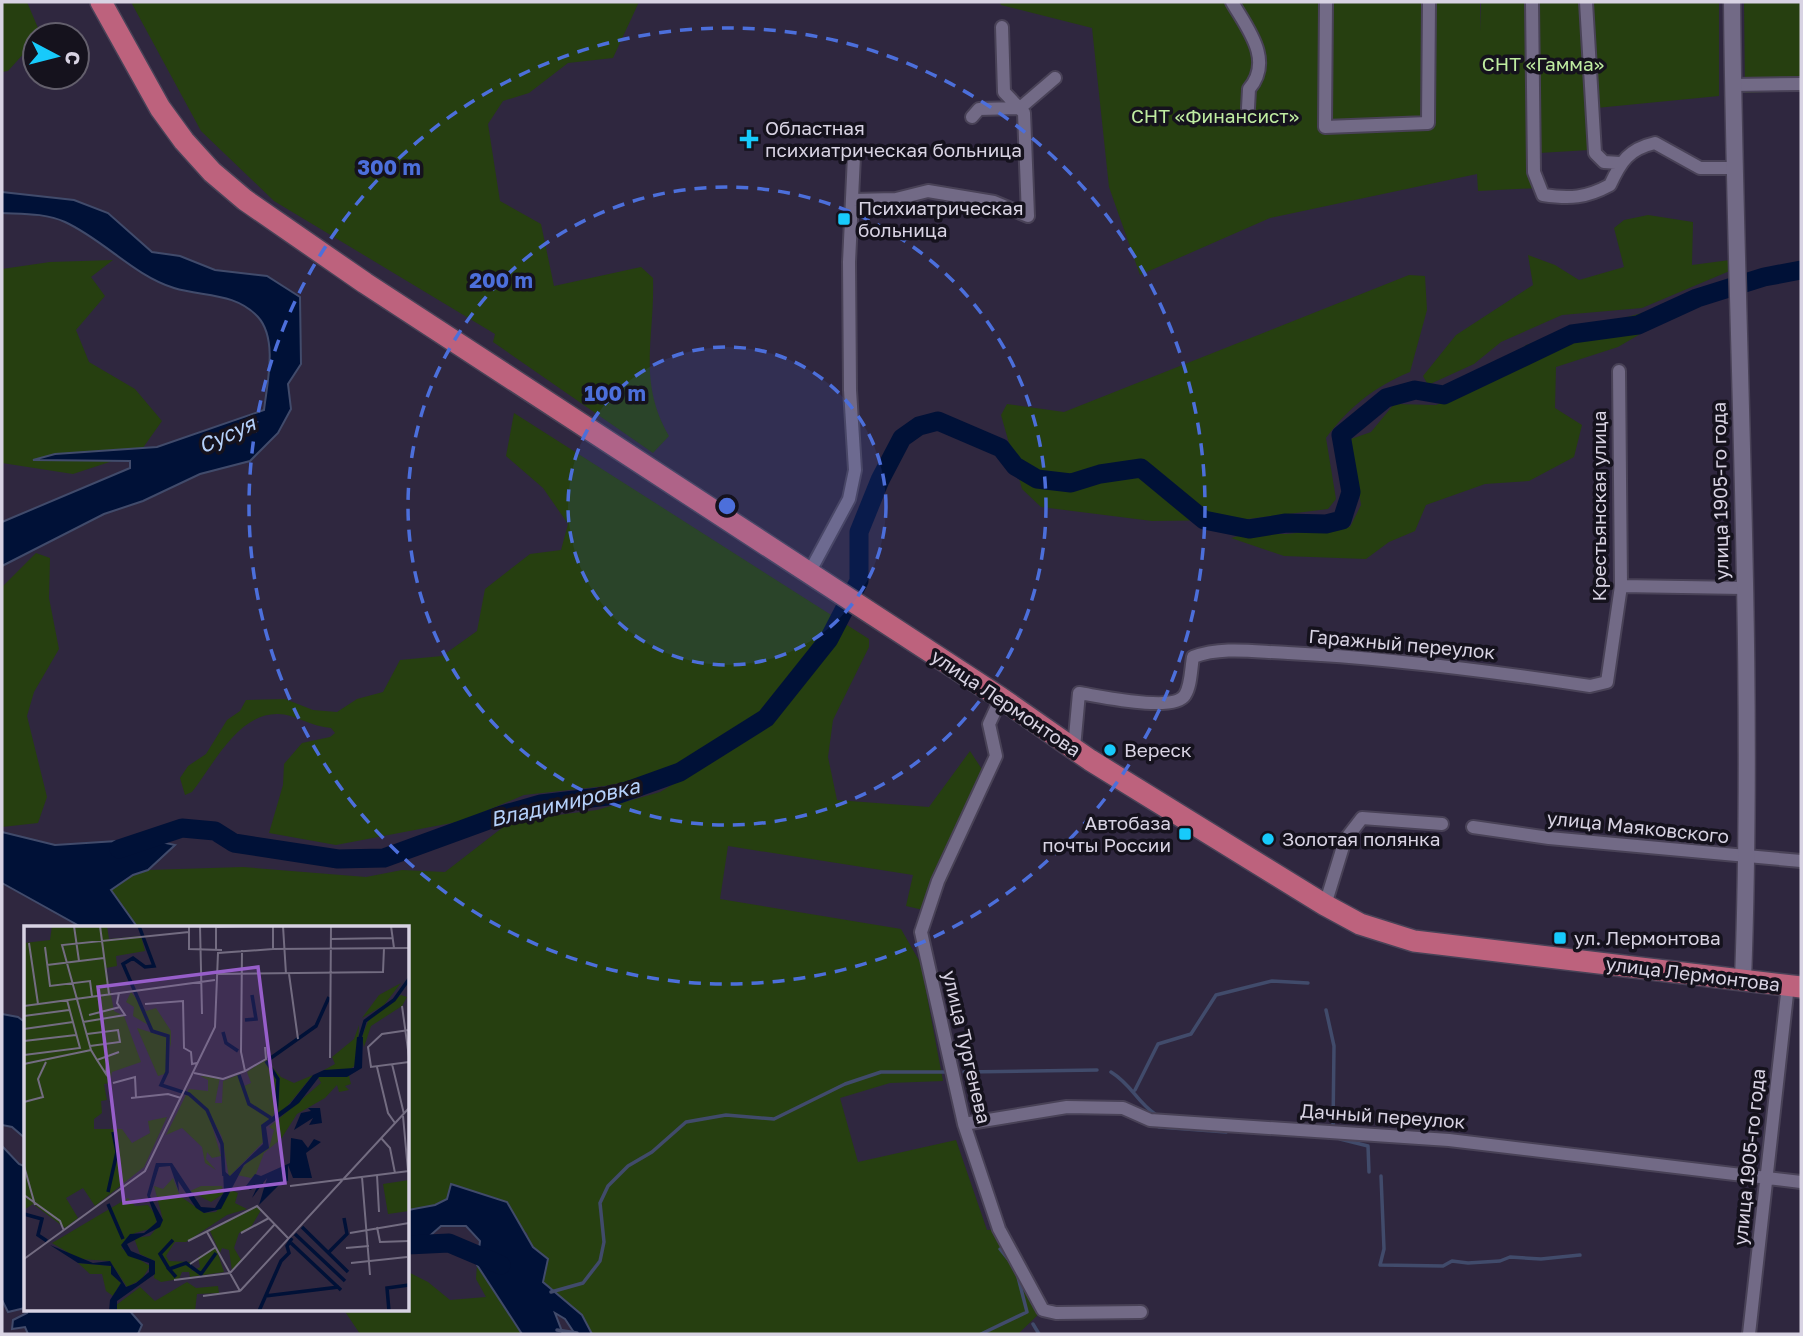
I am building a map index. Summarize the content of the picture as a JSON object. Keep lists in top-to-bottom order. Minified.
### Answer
{"streets":{"highway":["улица Лермонтова"],"street":["улица 1905-го года","Крестьянская улица","Гаражный переулок","улица Маяковского","улица Тургенева","Дачный переулок"]},"crossings":[["улица 1905-го года","улица Лермонтова"],["улица 1905-го года","улица Маяковского"],["улица 1905-го года","Дачный переулок"],["Крестьянская улица","Гаражный переулок"],["Гаражный переулок","улица Лермонтова"],["улица Лермонтова","улица Тургенева"],["улица Тургенева","Дачный переулок"]],"water":["Сусуя","Владимировка"],"parks":["СНТ «Гамма»","СНТ «Финансист»"],"places":{"health":["Областная психиатрическая больница"],"transit":["Психиатрическая больница","Автобаза почты России","ул. Лермонтова"],"other":["Вереск","Золотая полянка"]},"north":"right","rings":["300 m","200 m","100 m"]}
